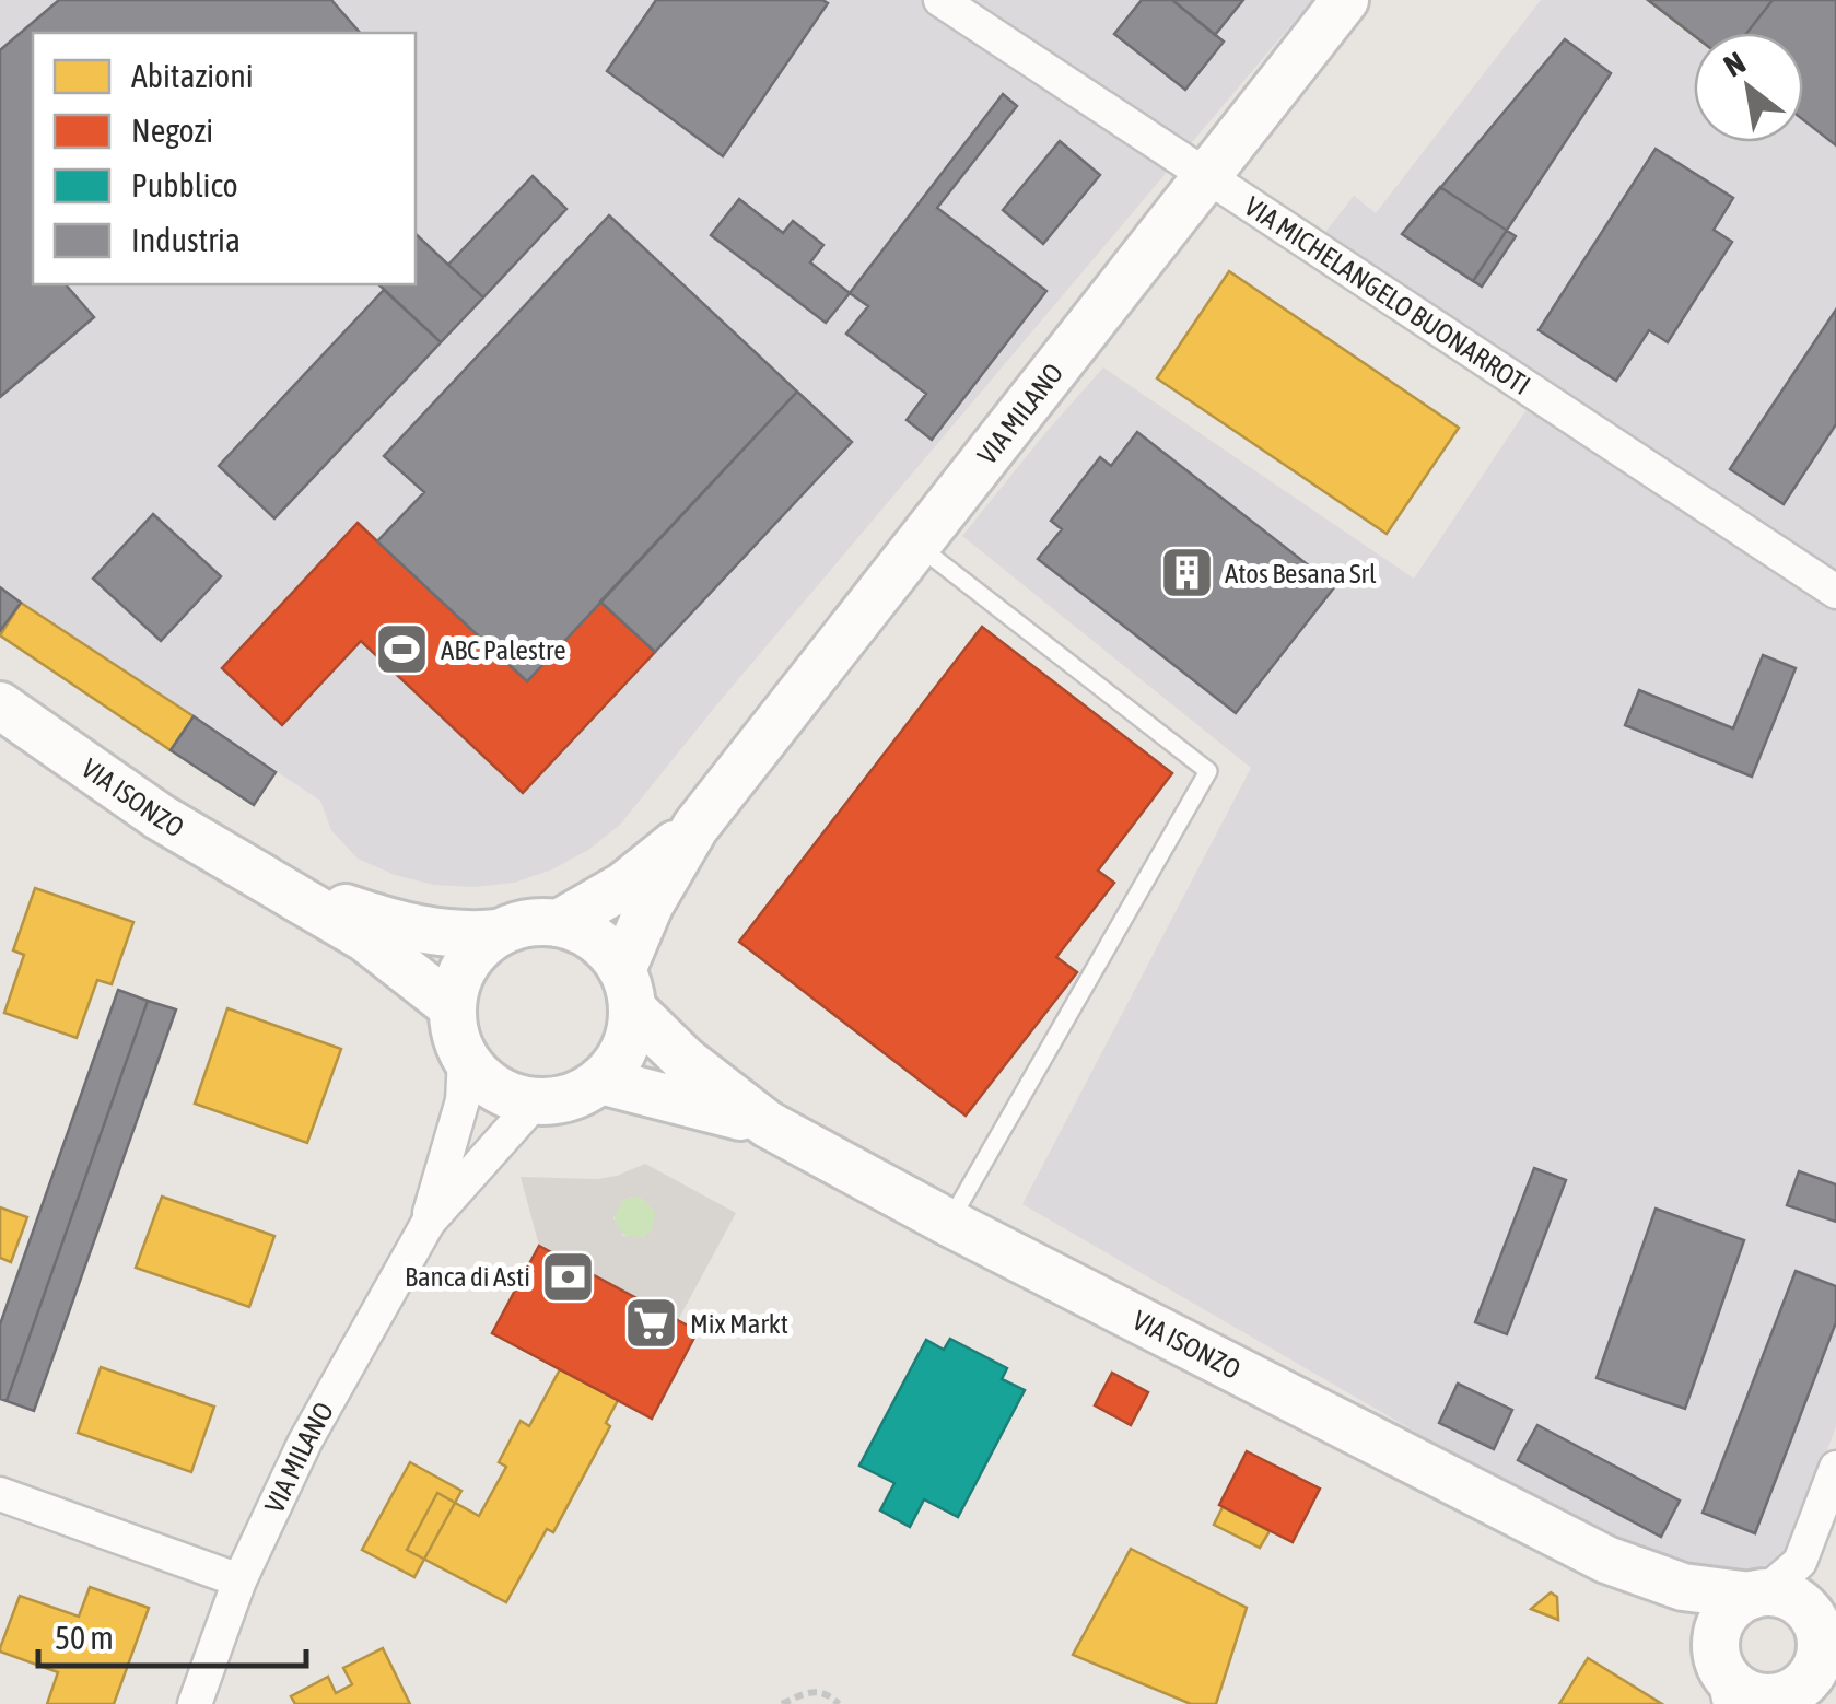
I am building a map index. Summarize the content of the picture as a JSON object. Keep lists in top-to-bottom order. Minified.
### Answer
{"streets":{"street":["VIA MICHELANGELO BUONARROTI","VIA MILANO","VIA ISONZO"]},"crossings":[["VIA MICHELANGELO BUONARROTI","VIA MILANO"],["VIA MILANO","VIA ISONZO"]],"places":{"building":["Atos Besana Srl"],"sports":["ABC Palestre"],"bank":["Banca di Asti"],"supermarket":["Mix Markt"]},"legend":["Abitazioni","Negozi","Pubblico","Industria"],"scale_bar":"50 m","north":"top left"}
